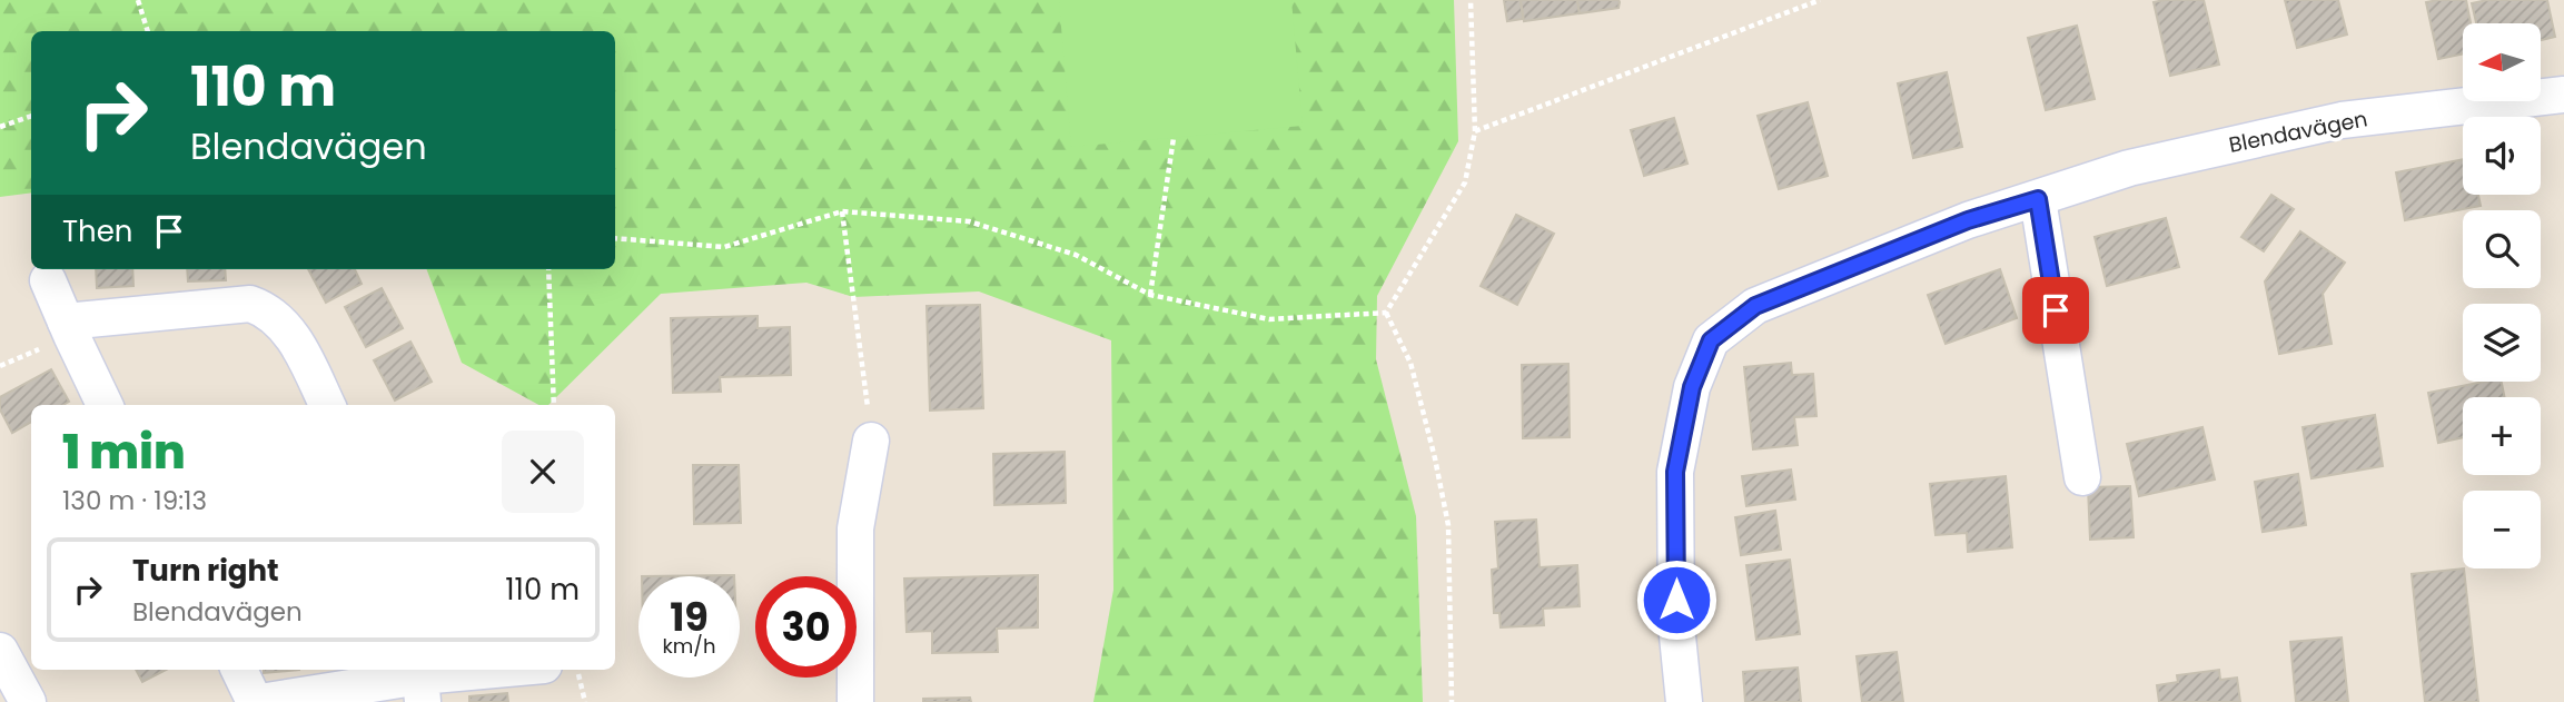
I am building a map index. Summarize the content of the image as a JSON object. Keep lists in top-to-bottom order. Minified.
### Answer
{"streets":{"street":["Blendavägen"]},"north":"left","page":{"map_buttons":["+","−"],"turn":["110 m","Blendavägen"],"then":"Then","heading":["1 min","130 m · 19:13"],"list":[{"name":"Turn right","note":"Blendavägen","value":"110 m"}],"speed":"19 km/h","limit":"30"}}
